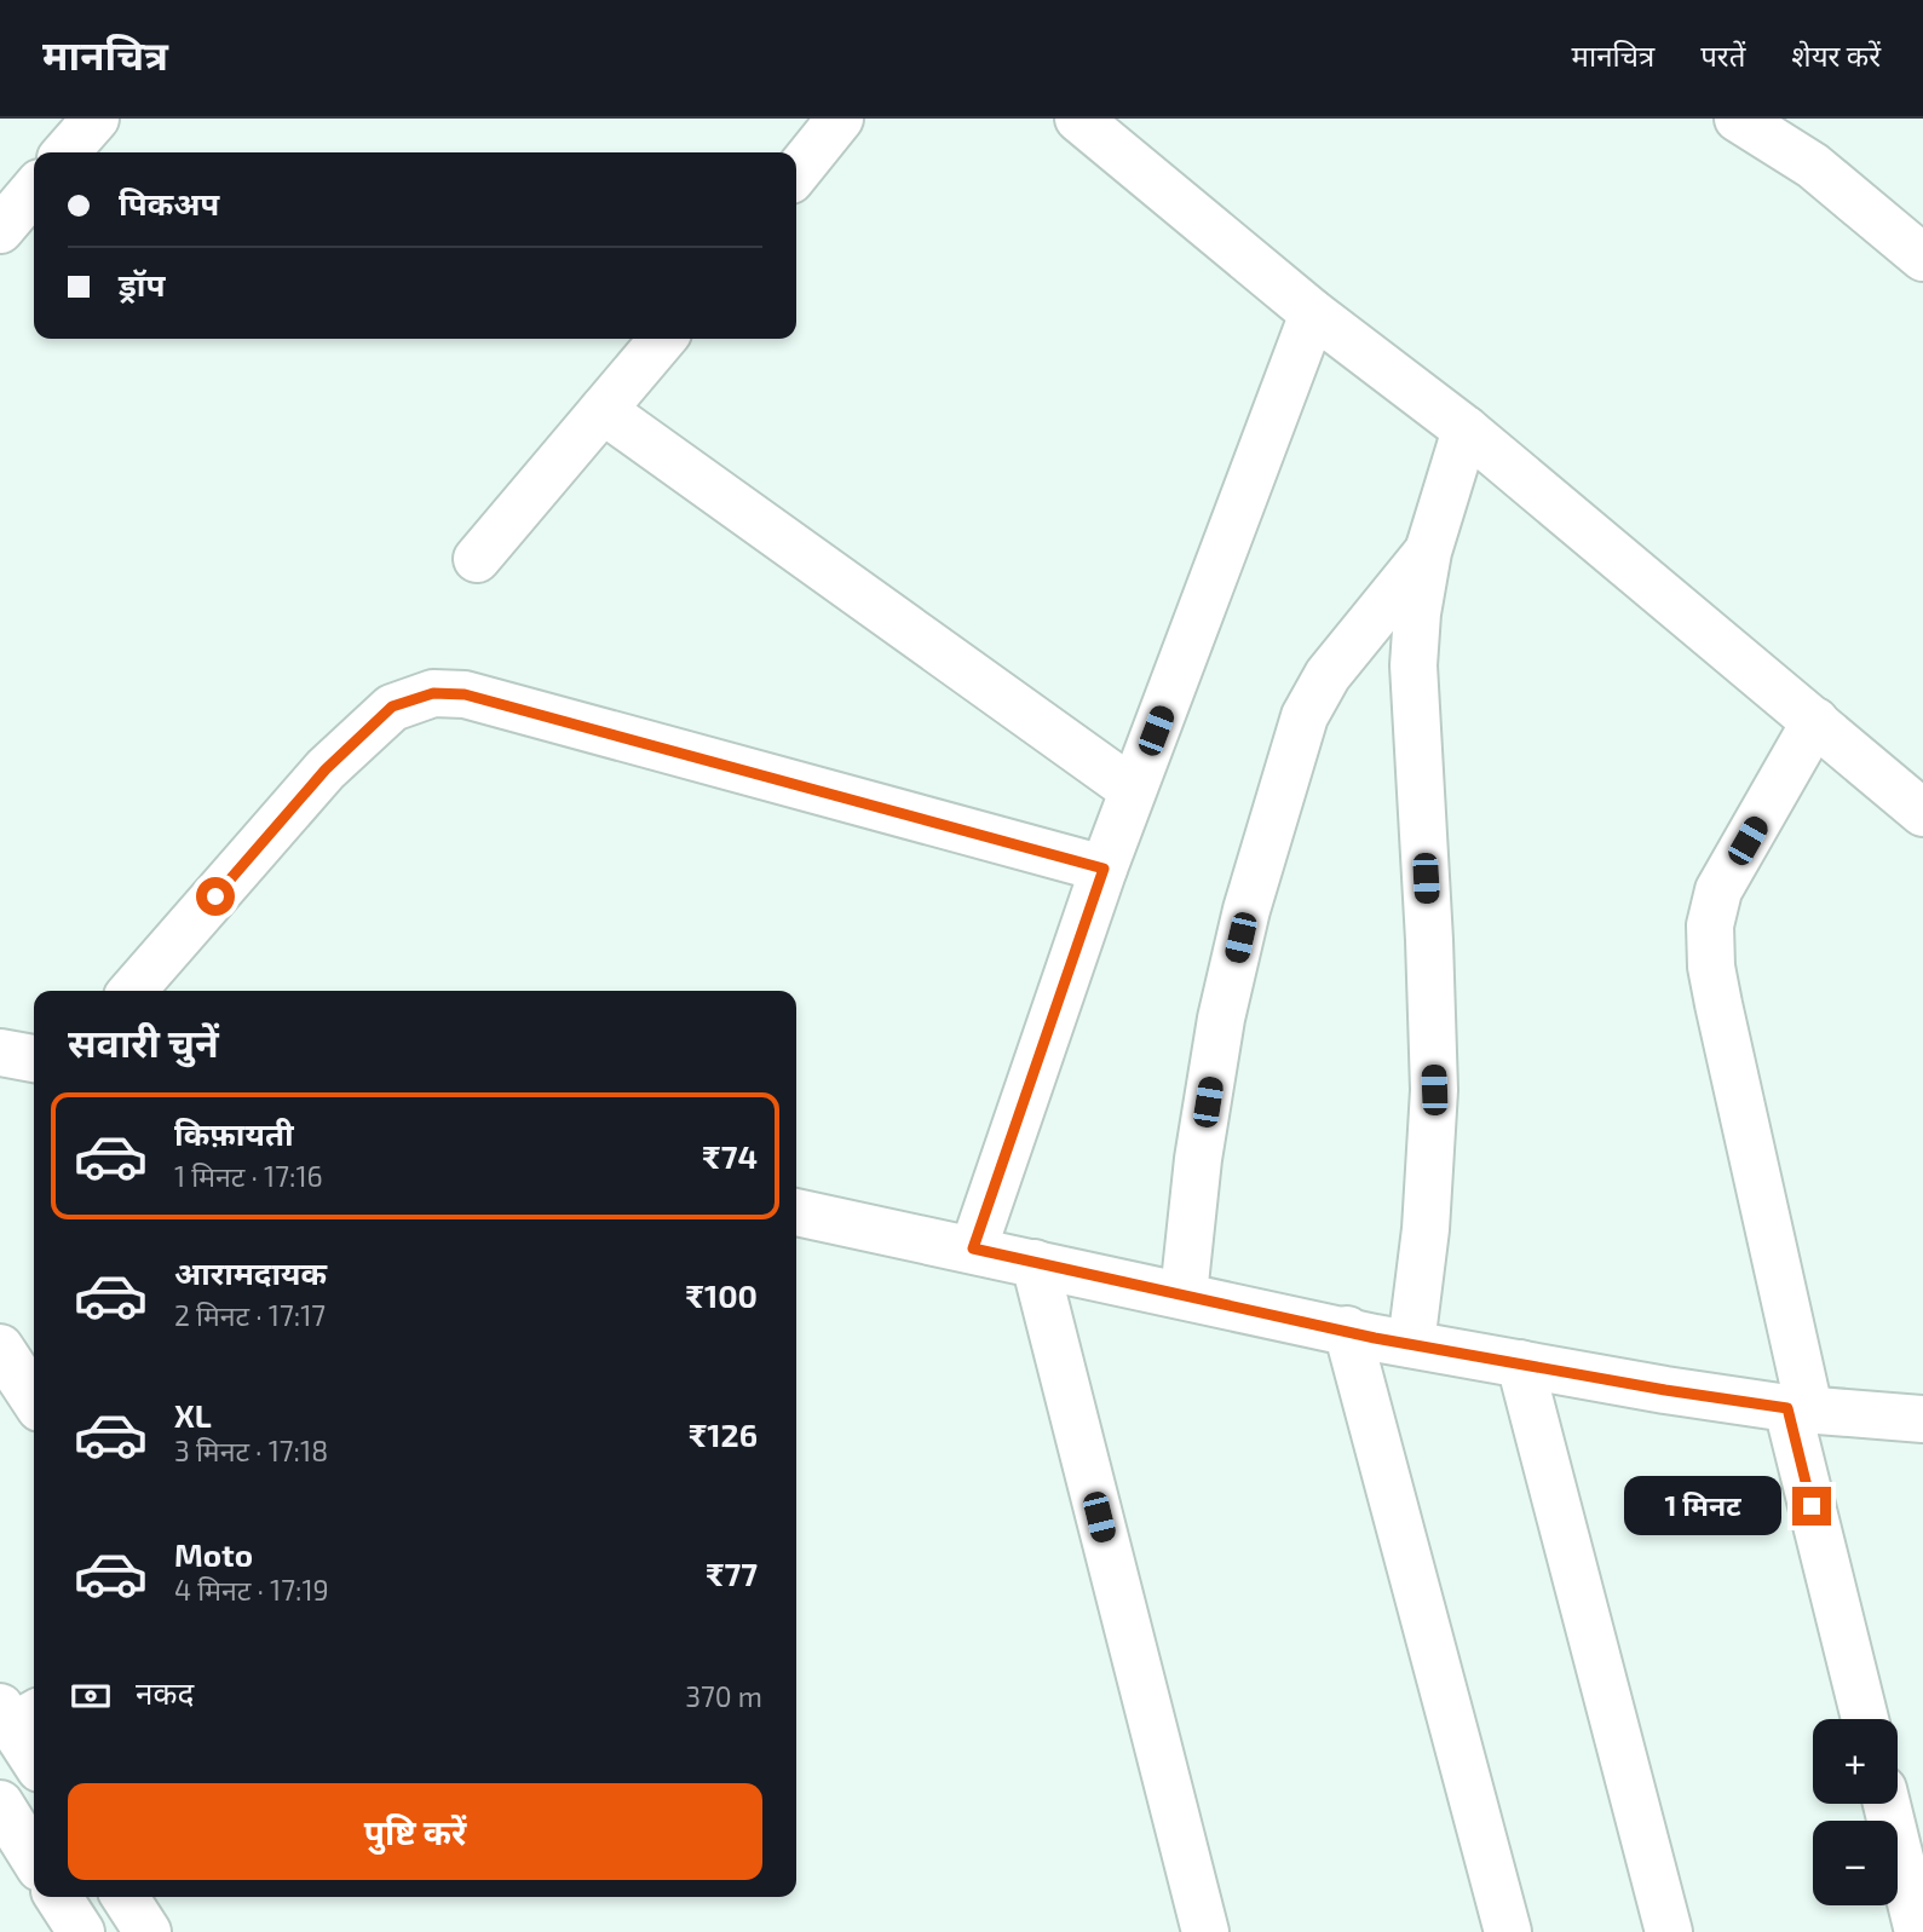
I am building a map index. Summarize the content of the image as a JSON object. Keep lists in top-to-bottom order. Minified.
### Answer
{"page":{"header":"मानचित्र","nav":["मानचित्र","परतें","शेयर करें"],"banner":["पिकअप","ड्रॉप"],"heading":"सवारी चुनें","list":[{"name":"किफ़ायती","note":"1 मिनट · 17:16","value":"₹74"},{"name":"आरामदायक","note":"2 मिनट · 17:17","value":"₹100"},{"name":"XL","note":"3 मिनट · 17:18","value":"₹126"},{"name":"Moto","note":"4 मिनट · 17:19","value":"₹77"}],"bubble":"1 मिनट","pay":["नकद","370 m"],"map_buttons":["+","−"],"buttons":"पुष्टि करें"}}
